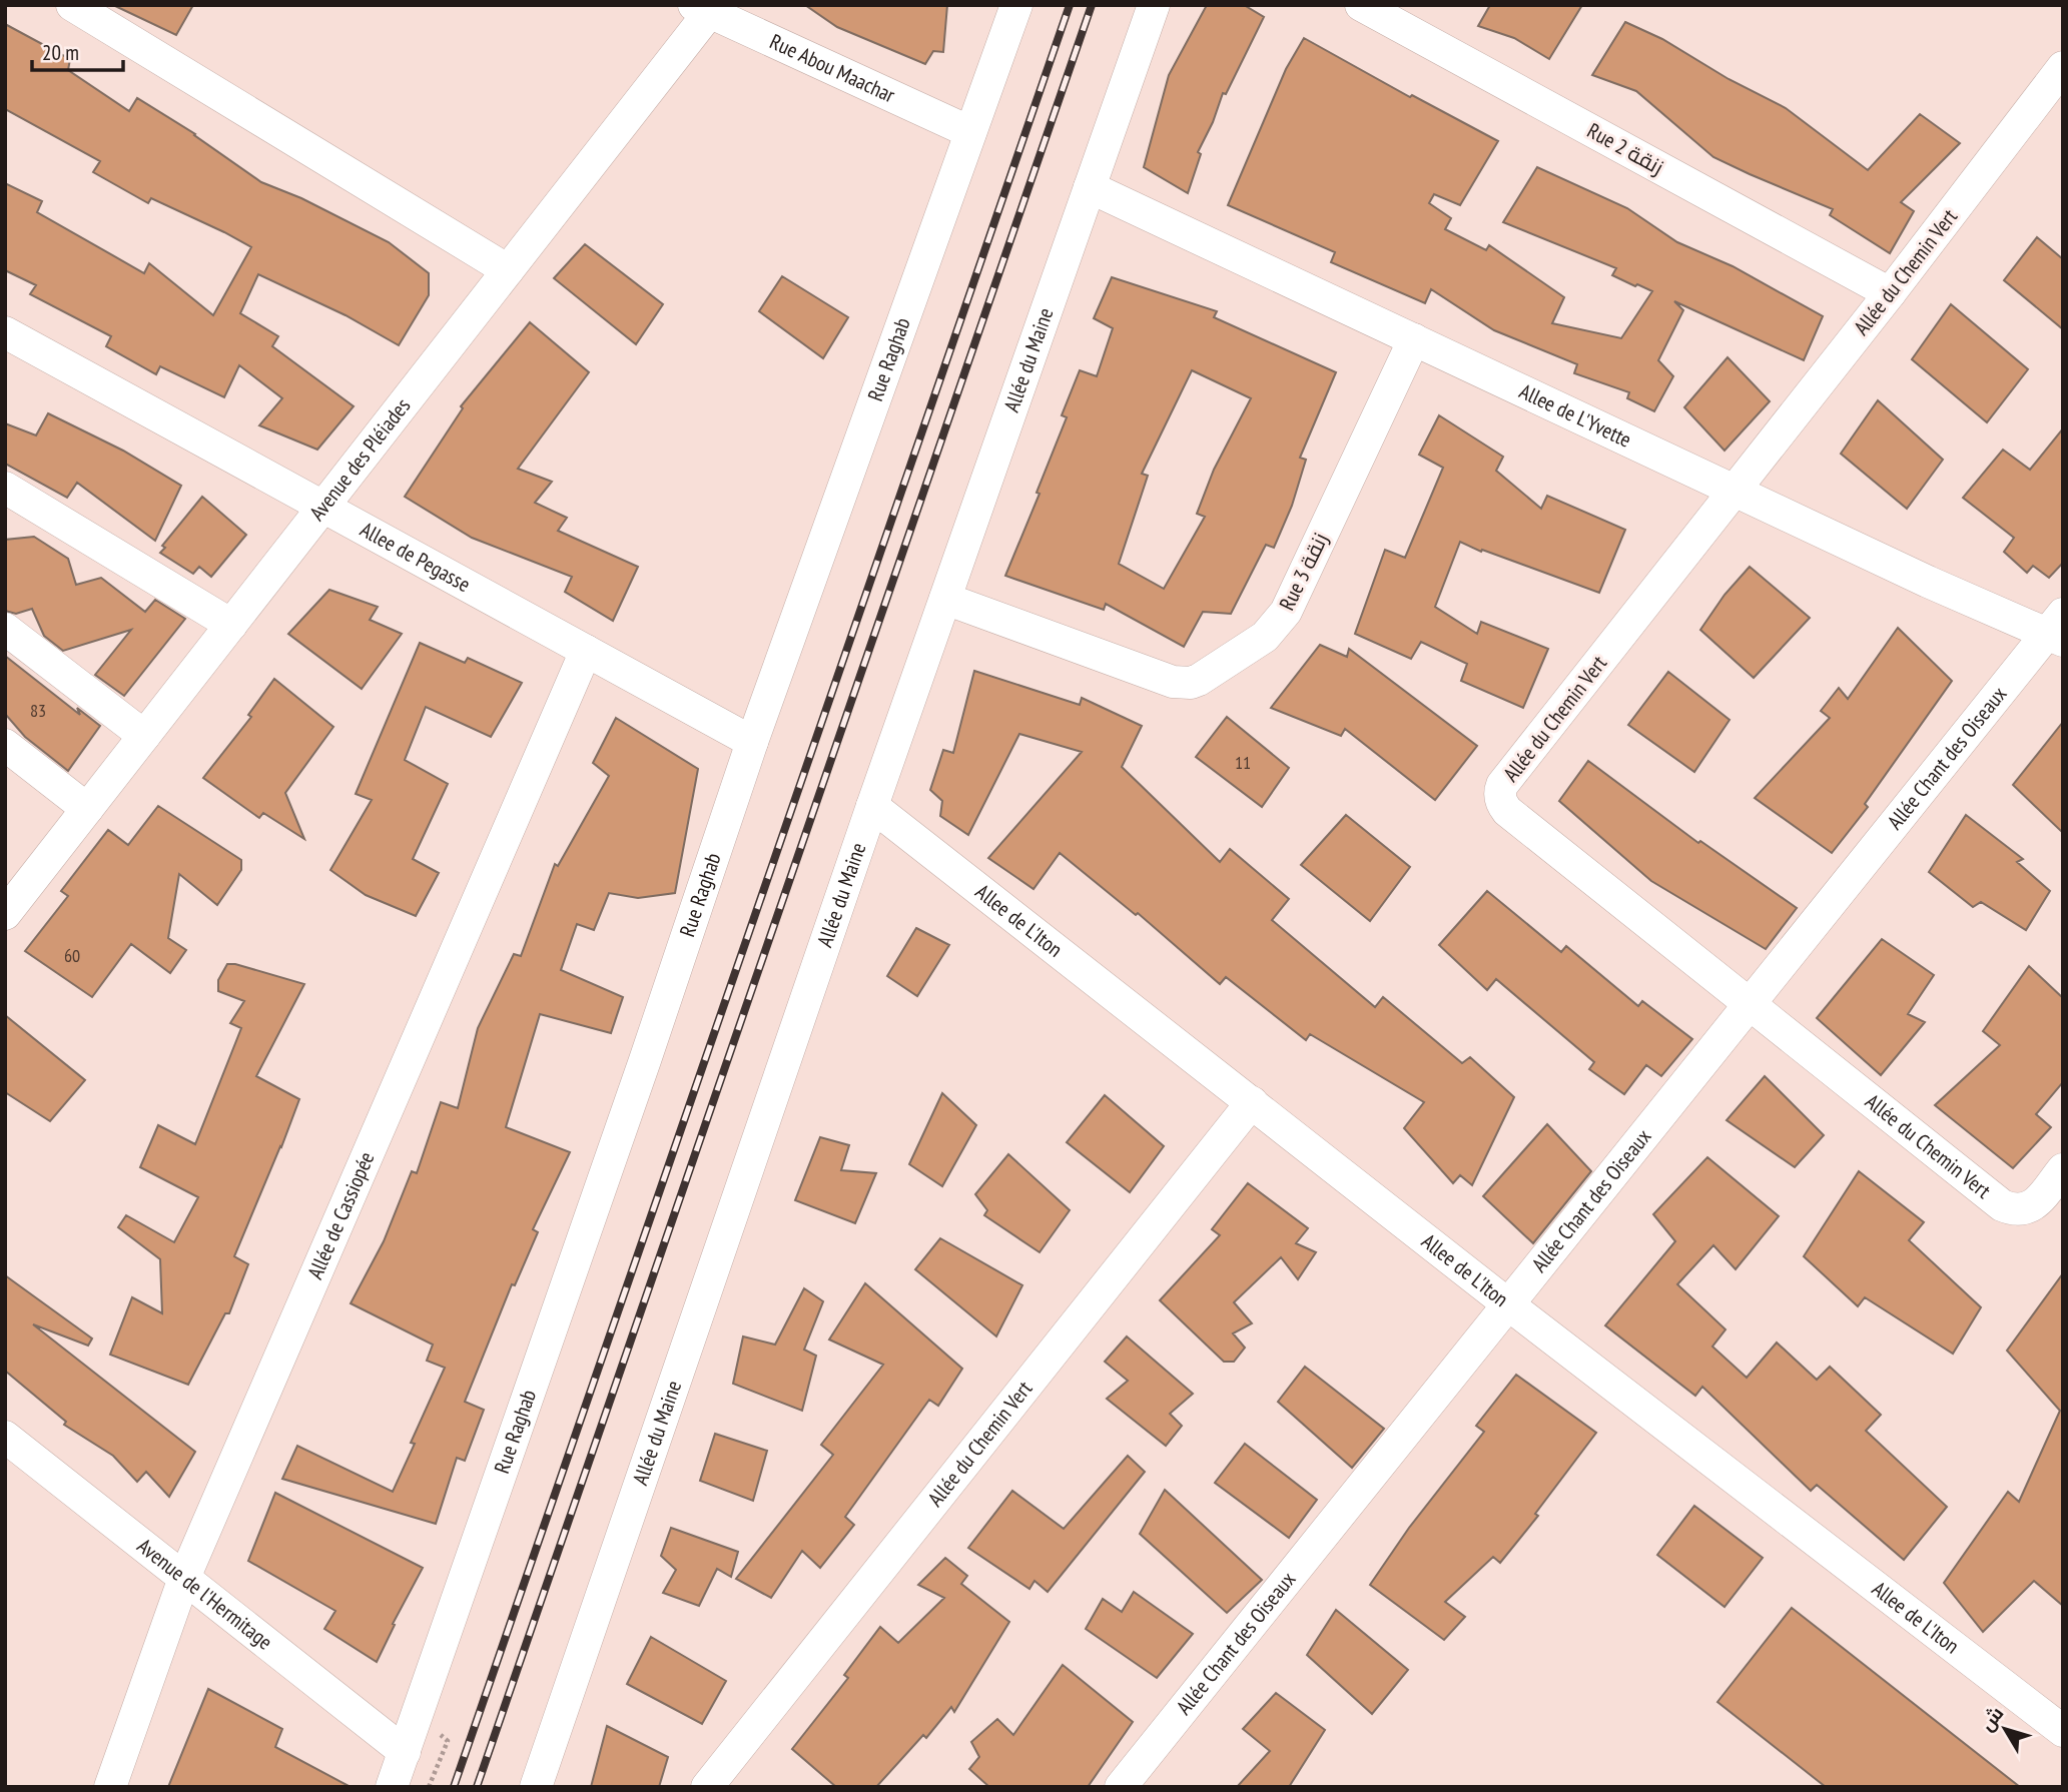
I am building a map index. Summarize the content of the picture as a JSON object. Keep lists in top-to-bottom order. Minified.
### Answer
{"streets":{"street":["Rue Abou Maachar","Rue 2 زنقة","Allée du Chemin Vert","Rue Raghab","Allée du Maine","Allee de L'Yvette","Avenue des Pléiades","Allee de Pegasse","Rue 3 زنقة","Allée Chant des Oiseaux","Allee de L'Iton","Allée de Cassiopée","Avenue de l'Hermitage"]},"crossings":[["Rue Abou Maachar","Rue Raghab"],["Rue Abou Maachar","Avenue des Pléiades"],["Rue 2 زنقة","Allée du Chemin Vert"],["Allée du Chemin Vert","Allee de L'Yvette"],["Allée du Chemin Vert","Allée Chant des Oiseaux"],["Allée du Chemin Vert","Allee de L'Iton"],["Rue Raghab","Allee de Pegasse"],["Rue Raghab","Avenue de l'Hermitage"],["Allée du Maine","Allee de L'Yvette"],["Allée du Maine","Rue 3 زنقة"],["Allée du Maine","Allee de L'Iton"],["Allee de L'Yvette","Rue 3 زنقة"],["Allee de L'Yvette","Allée Chant des Oiseaux"],["Avenue des Pléiades","Allee de Pegasse"],["Allee de Pegasse","Allée de Cassiopée"],["Allée Chant des Oiseaux","Allee de L'Iton"],["Allée de Cassiopée","Avenue de l'Hermitage"]],"house_numbers":["83","11","60"],"scale_bar":"20 m","north":"top left"}
